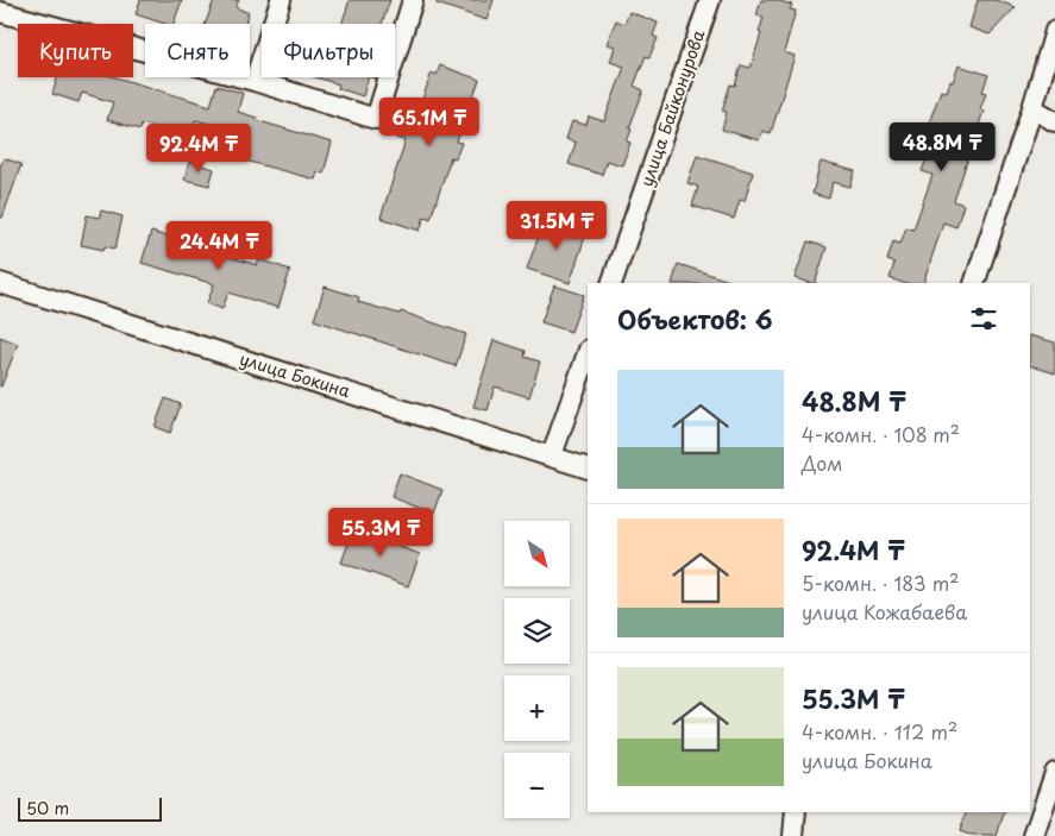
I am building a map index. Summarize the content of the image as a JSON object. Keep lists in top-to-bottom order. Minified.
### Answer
{"streets":{"street":["улица Байконурова","улица Бокина"]},"scale_bar":"50 m","north":"bottom right","page":{"chip":["Купить","Снять","Фильтры"],"price":["65.1M ₸","48.8M ₸","92.4M ₸","31.5M ₸","24.4M ₸","55.3M ₸"],"heading":"Объектов: 6","list":[{"name":"48.8M ₸","note":"4-комн. · 108 m² · Дом"},{"name":"92.4M ₸","note":"5-комн. · 183 m² · улица Кожабаева"},{"name":"55.3M ₸","note":"4-комн. · 112 m² · улица Бокина"}],"map_buttons":["+","−"],"scale":"50 m"}}
